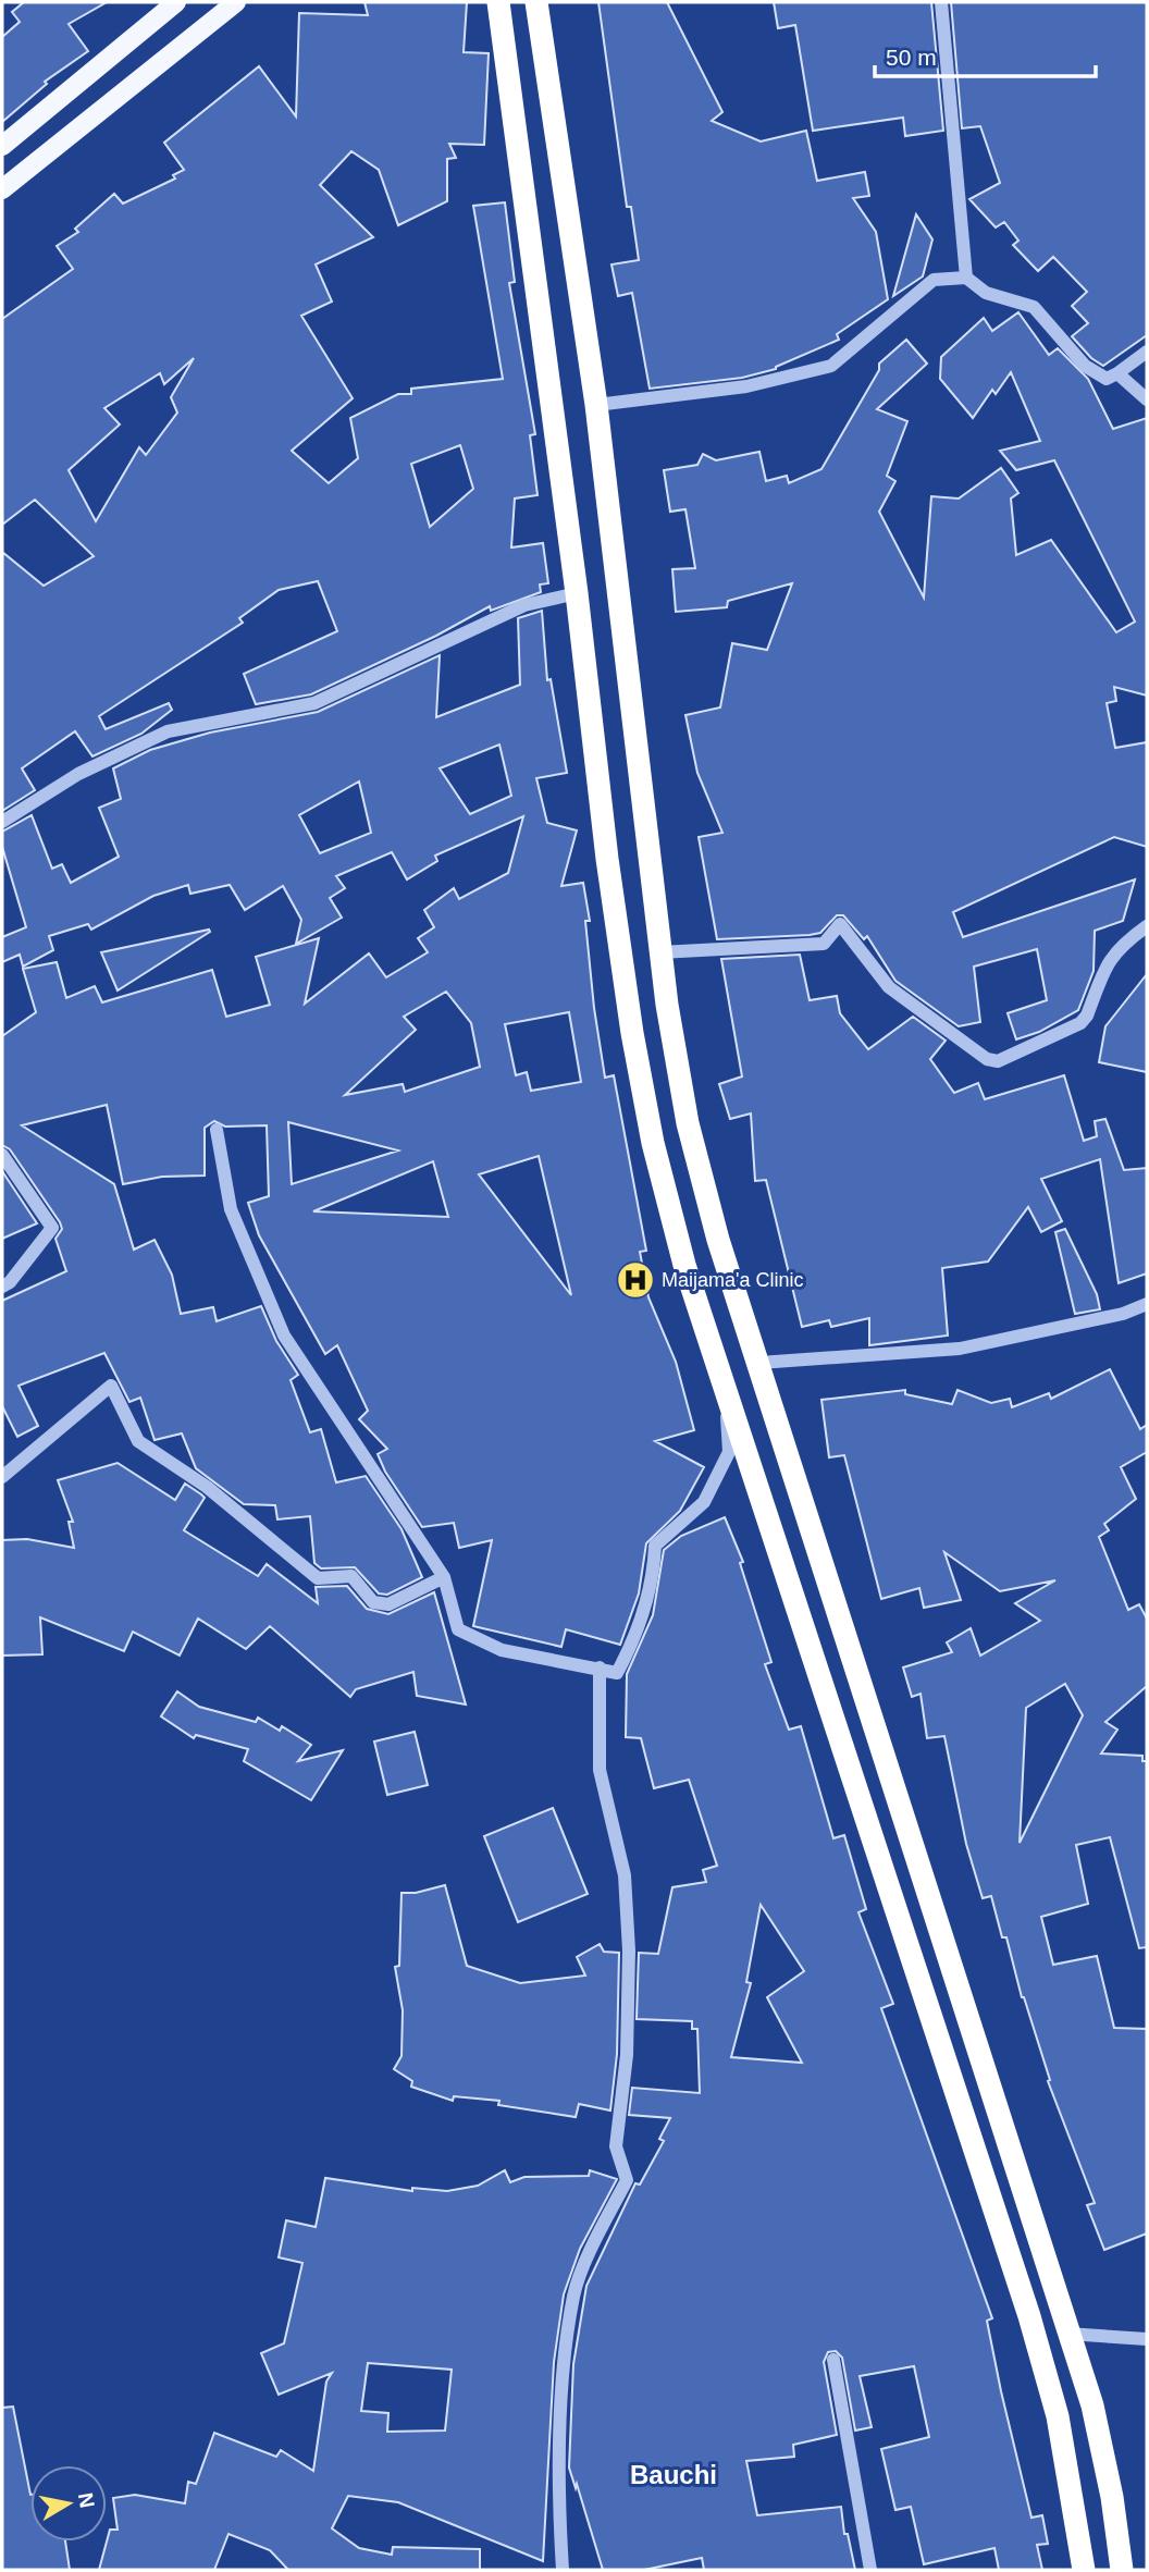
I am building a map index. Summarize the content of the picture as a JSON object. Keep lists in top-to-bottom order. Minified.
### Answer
{"districts":["Bauchi"],"places":{"hospital":["Maijama'a Clinic"]},"scale_bar":"50 m","north":"right"}
